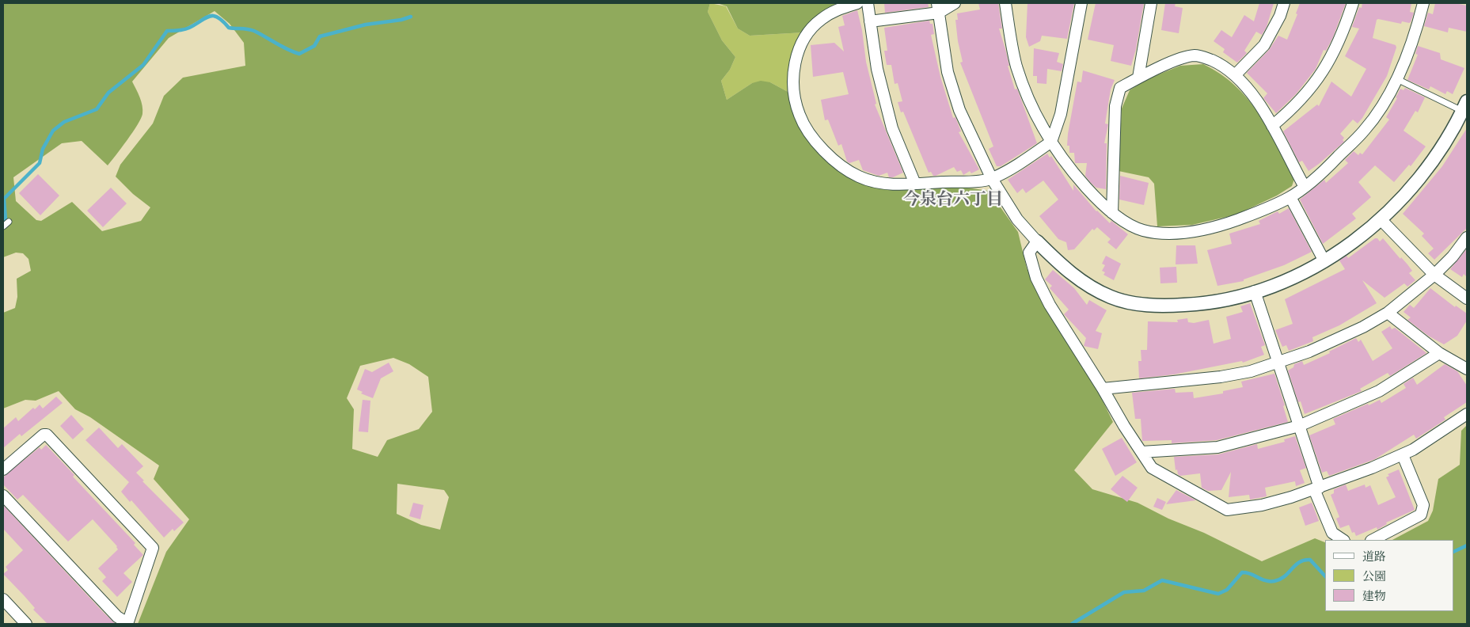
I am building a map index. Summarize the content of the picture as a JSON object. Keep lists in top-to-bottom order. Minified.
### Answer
{"districts":["今泉台六丁目"],"legend":["道路","公園","建物"]}
